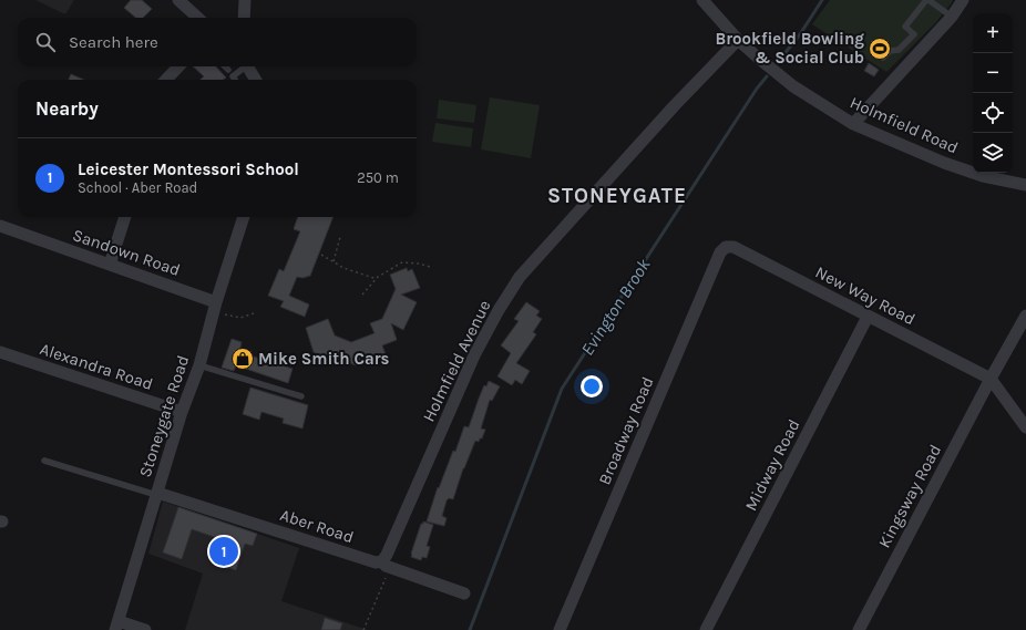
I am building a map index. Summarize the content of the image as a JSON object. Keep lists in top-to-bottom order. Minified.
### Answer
{"streets":{"street":["Holmfield Road","Sandown Road","New Way Road","Holmfield Avenue","Alexandra Road","Stoneygate Road","Broadway Road","Midway Road","Kingsway Road","Aber Road"]},"crossings":[["Holmfield Road","Holmfield Avenue"],["Sandown Road","Stoneygate Road"],["New Way Road","Broadway Road"],["New Way Road","Midway Road"],["New Way Road","Kingsway Road"],["Holmfield Avenue","Aber Road"],["Alexandra Road","Stoneygate Road"],["Stoneygate Road","Aber Road"]],"districts":["STONEYGATE"],"water":["Evington Brook"],"places":{"sports":["Brookfield Bowling & Social Club"],"shop":["Mike Smith Cars"]},"page":{"map_buttons":["+","−"],"search":"Search here","heading":"Nearby","list":[{"mark":"1","name":"Leicester Montessori School","note":"School · Aber Road","value":"250 m"}],"pins":"1"}}
